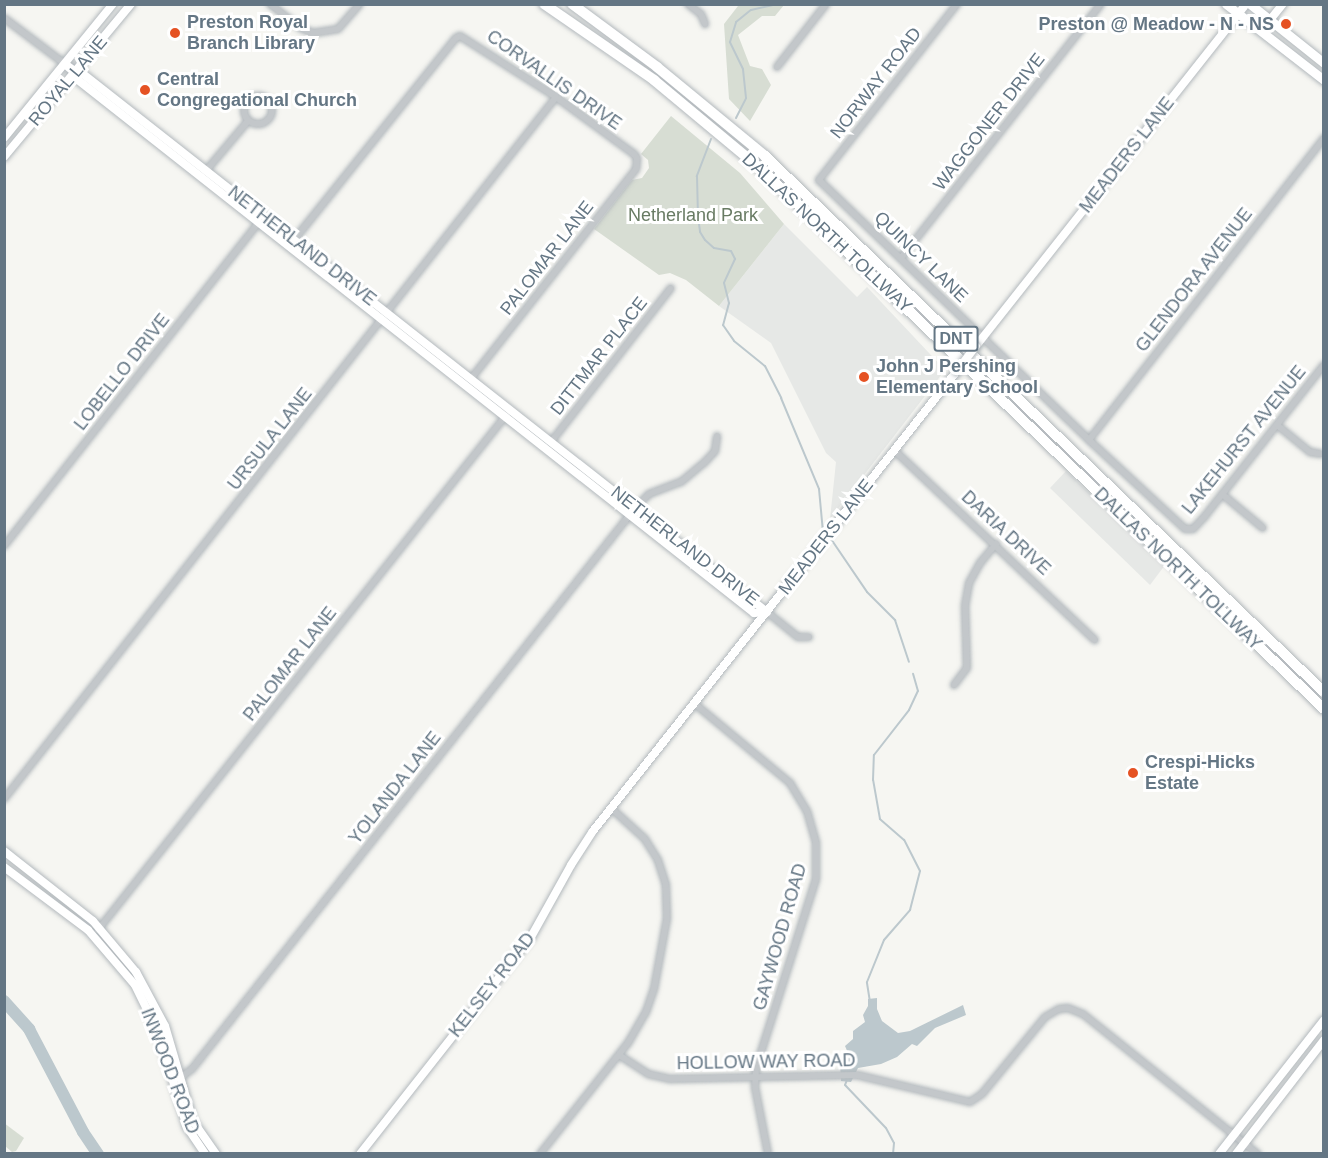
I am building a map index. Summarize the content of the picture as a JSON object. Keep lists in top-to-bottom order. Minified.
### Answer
{"streets":{"highway":["DALLAS NORTH TOLLWAY","DNT"],"street":["CORVALLIS DRIVE","ROYAL LANE","NORWAY ROAD","WAGGONER DRIVE","MEADERS LANE","NETHERLAND DRIVE","QUINCY LANE","PALOMAR LANE","GLENDORA AVENUE","DITTMAR PLACE","LOBELLO DRIVE","URSULA LANE","LAKEHURST AVENUE","DARIA DRIVE","YOLANDA LANE","GAYWOOD ROAD","KELSEY ROAD","HOLLOW WAY ROAD","INWOOD ROAD"]},"crossings":[["CORVALLIS DRIVE","NETHERLAND DRIVE"],["CORVALLIS DRIVE","PALOMAR LANE"],["CORVALLIS DRIVE","URSULA LANE"],["ROYAL LANE","NETHERLAND DRIVE"],["NORWAY ROAD","QUINCY LANE"],["WAGGONER DRIVE","QUINCY LANE"],["MEADERS LANE","NETHERLAND DRIVE"],["MEADERS LANE","QUINCY LANE"],["MEADERS LANE","DARIA DRIVE"],["MEADERS LANE","GAYWOOD ROAD"],["MEADERS LANE","KELSEY ROAD"],["NETHERLAND DRIVE","PALOMAR LANE"],["NETHERLAND DRIVE","DITTMAR PLACE"],["NETHERLAND DRIVE","LOBELLO DRIVE"],["NETHERLAND DRIVE","URSULA LANE"],["NETHERLAND DRIVE","YOLANDA LANE"],["QUINCY LANE","GLENDORA AVENUE"],["QUINCY LANE","LAKEHURST AVENUE"],["PALOMAR LANE","INWOOD ROAD"],["YOLANDA LANE","INWOOD ROAD"],["GAYWOOD ROAD","HOLLOW WAY ROAD"]],"parks":["Netherland Park"],"places":["Preston @ Meadow - N - NS","Preston Royal Branch Library","Central Congregational Church","John J Pershing Elementary School","Crespi-Hicks Estate"]}
